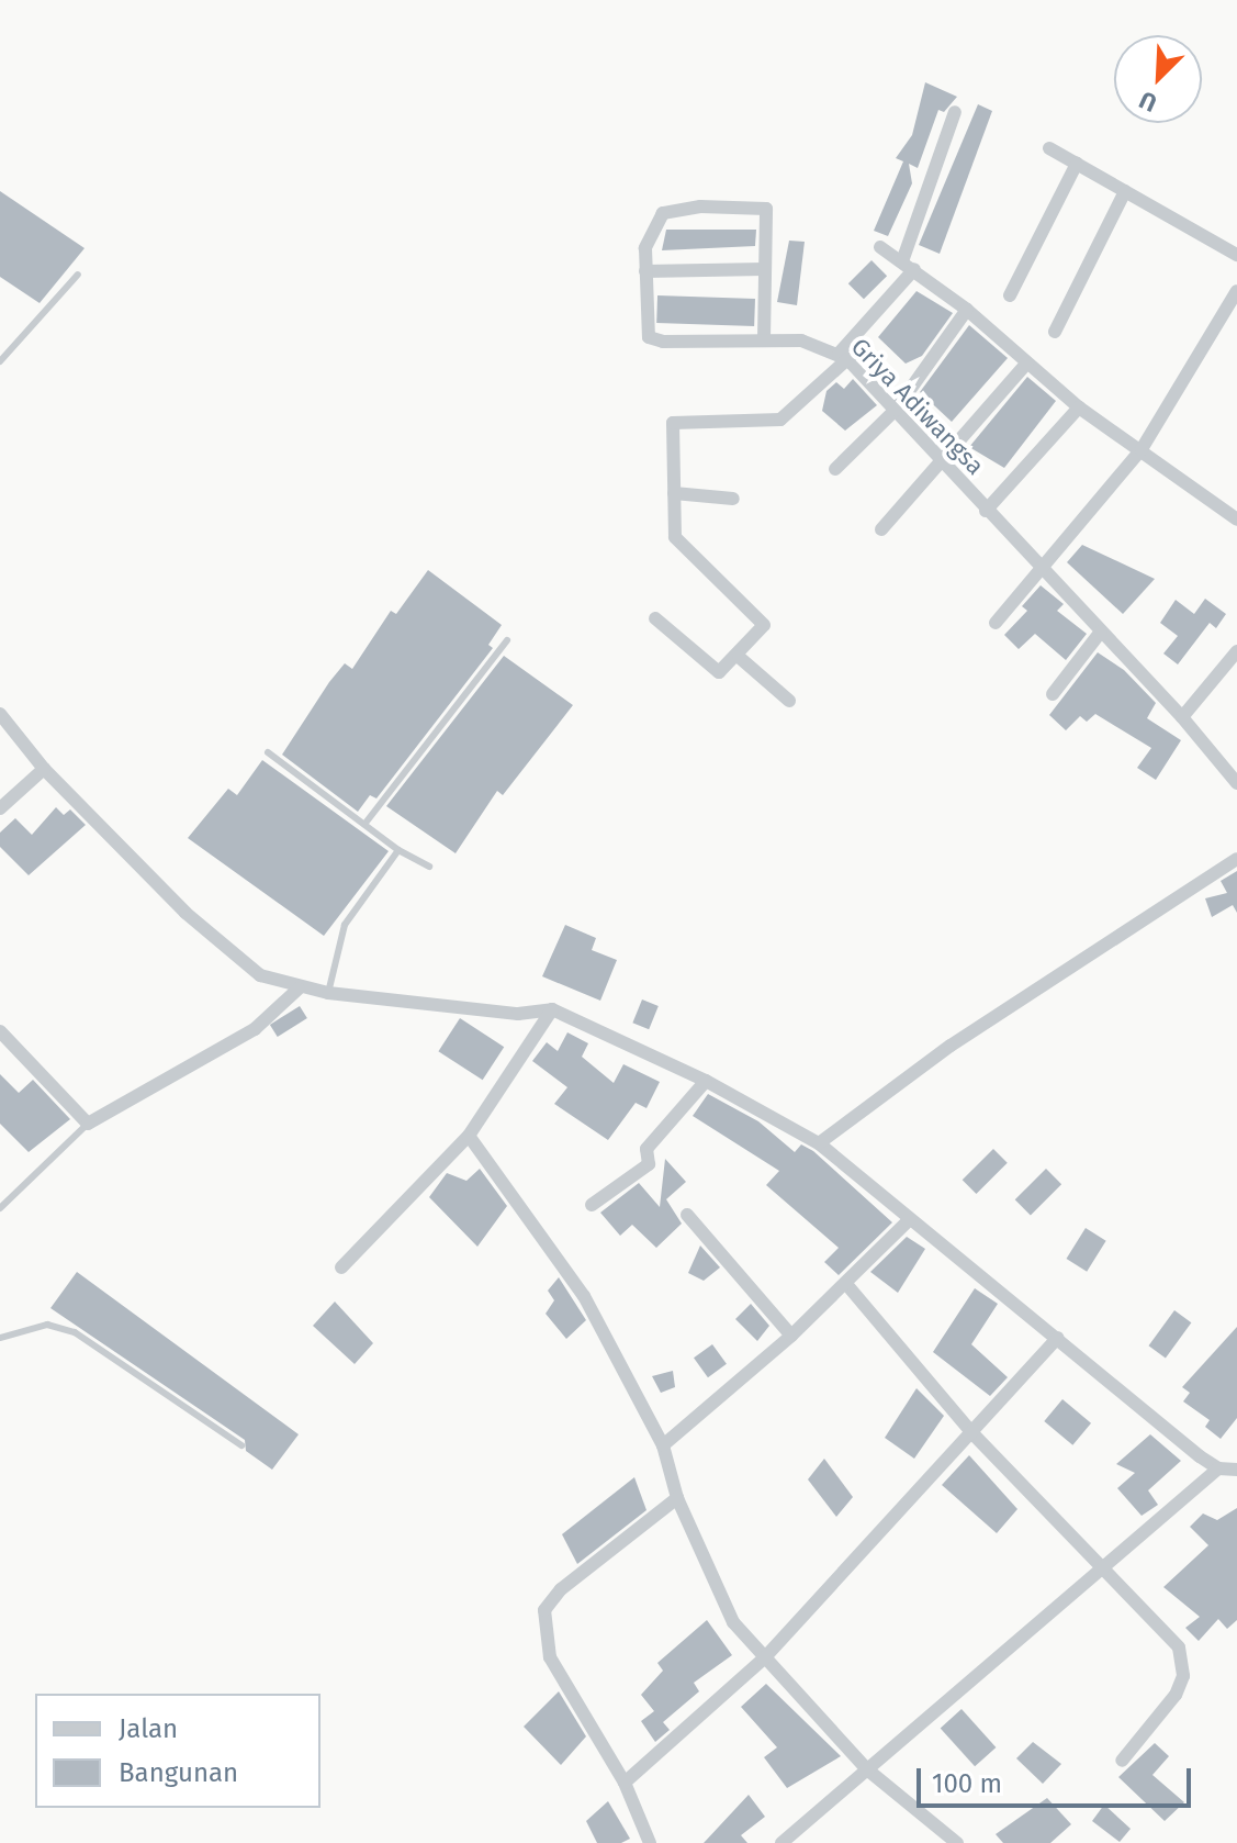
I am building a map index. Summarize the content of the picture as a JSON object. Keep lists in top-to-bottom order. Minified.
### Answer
{"streets":{"street":["Griya Adiwangsa"]},"legend":["Jalan","Bangunan"],"scale_bar":"100 m","north":"bottom left"}
